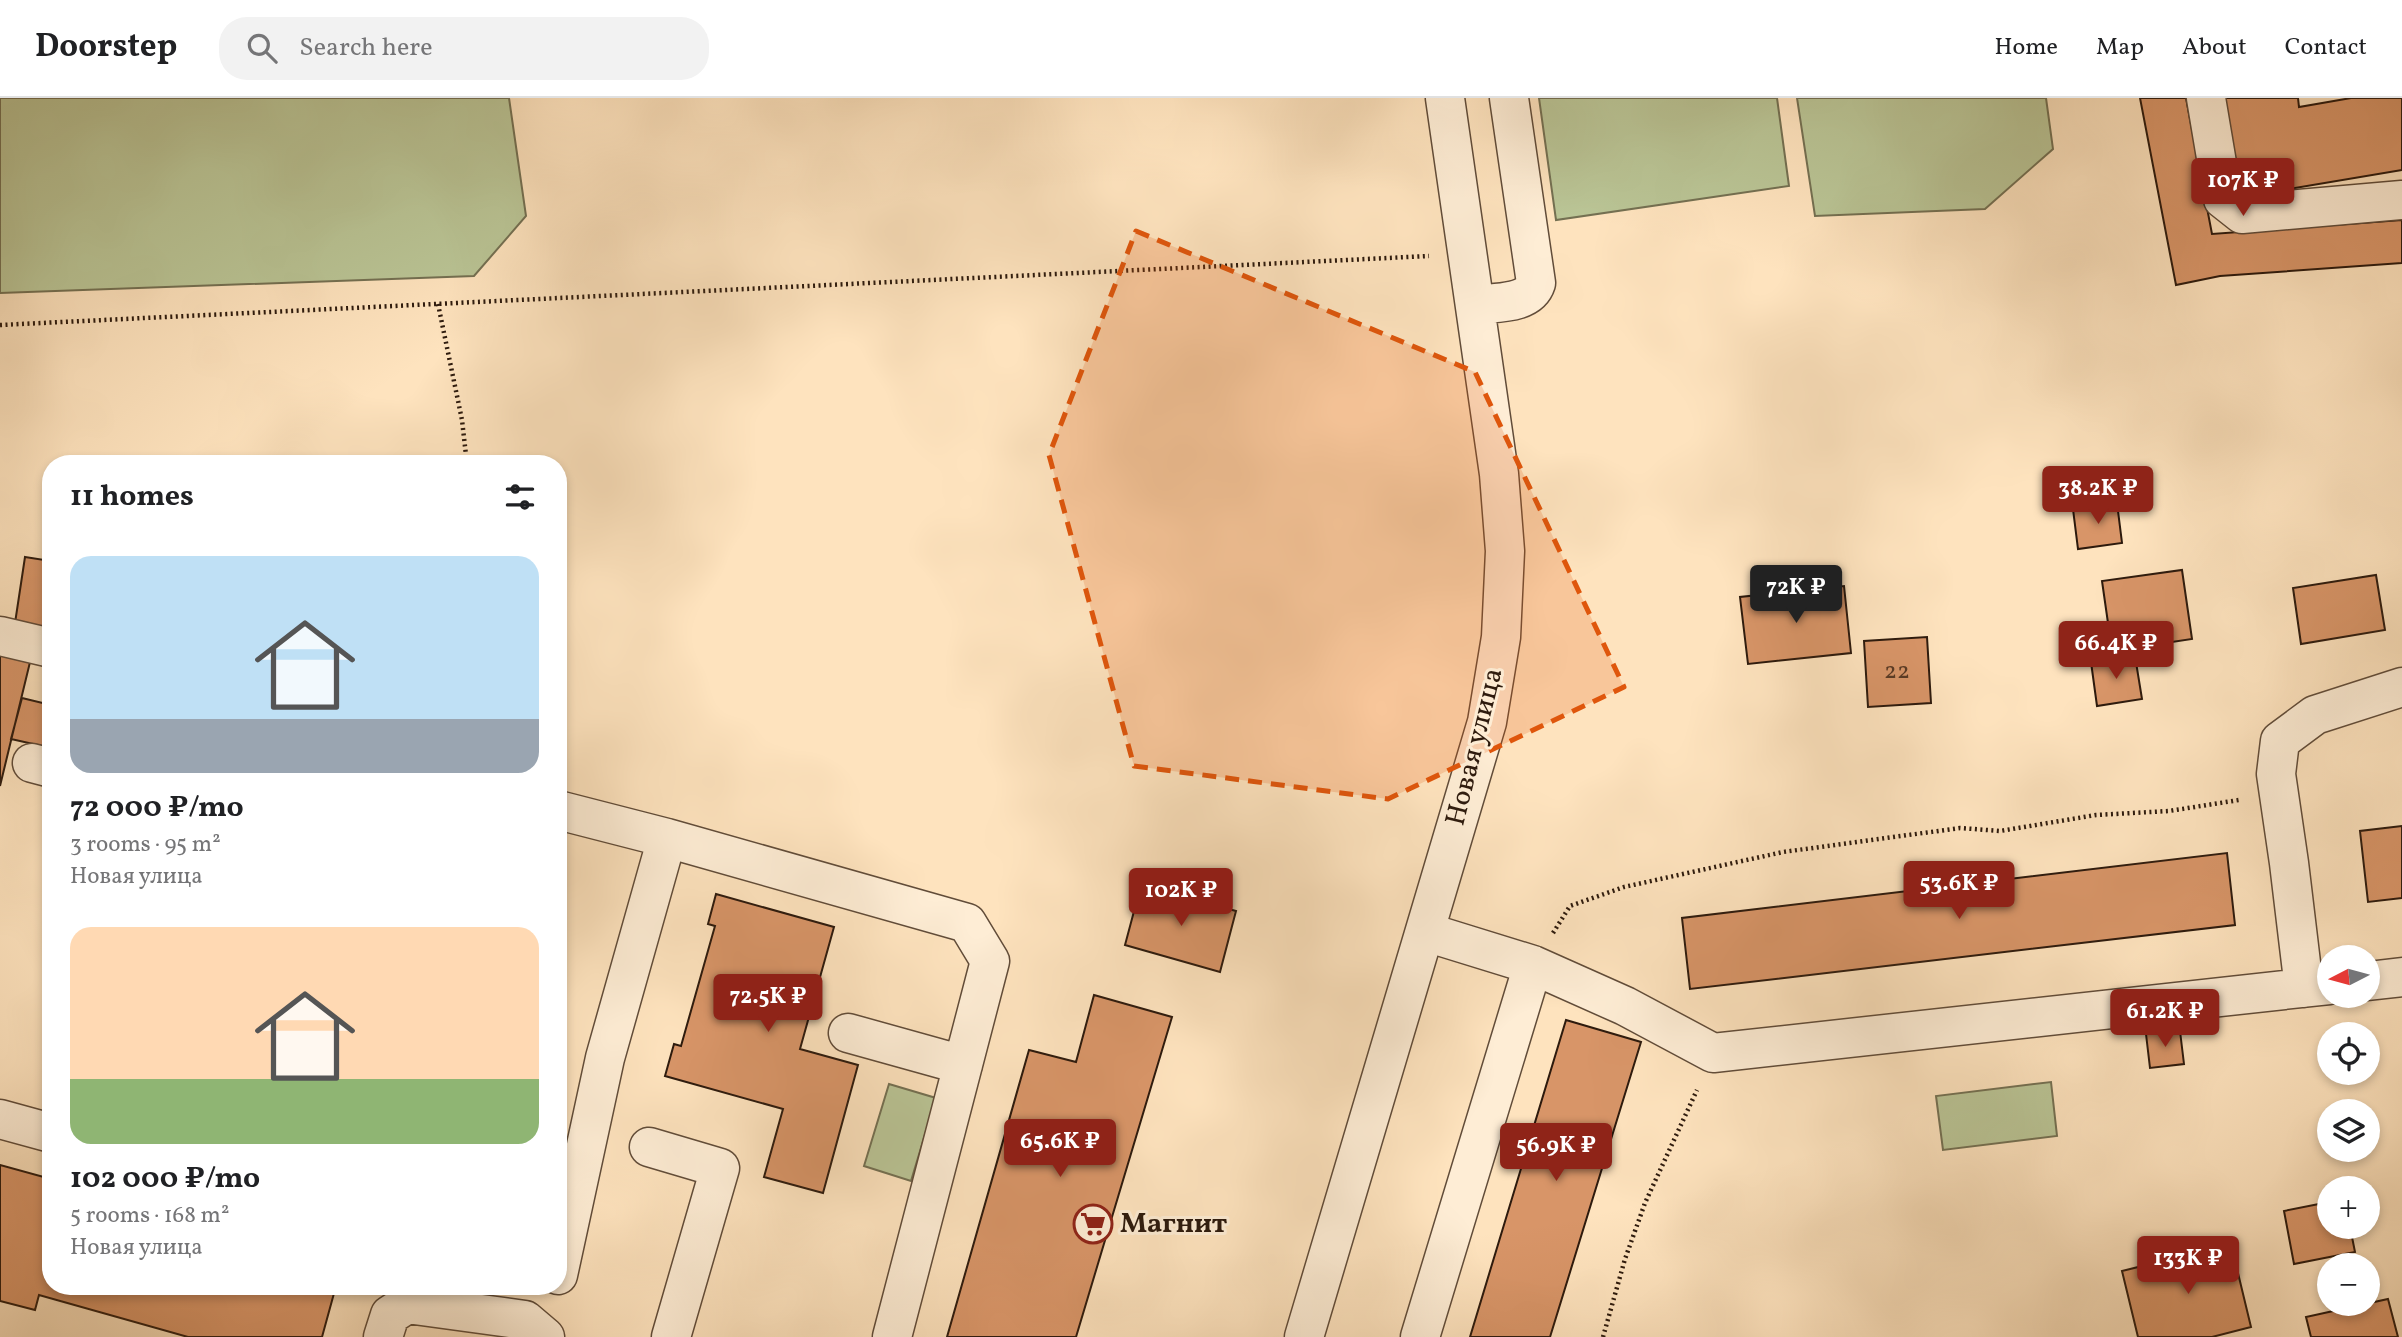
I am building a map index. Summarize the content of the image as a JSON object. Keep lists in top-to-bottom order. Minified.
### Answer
{"streets":{"street":["Новая улица"]},"places":{"supermarket":["Магнит"]},"house_numbers":["22"],"north":"left","page":{"header":"Doorstep","search":"Search here","nav":["Home","Map","About","Contact"],"price":["107K ₽","38.2K ₽","72K ₽","66.4K ₽","53.6K ₽","102K ₽","72.5K ₽","61.2K ₽","65.6K ₽","56.9K ₽","133K ₽"],"heading":"11 homes","list":[{"name":"72 000 ₽/mo","note":"3 rooms · 95 m² · Новая улица"},{"name":"102 000 ₽/mo","note":"5 rooms · 168 m² · Новая улица"}],"map_buttons":["+","−"]}}
